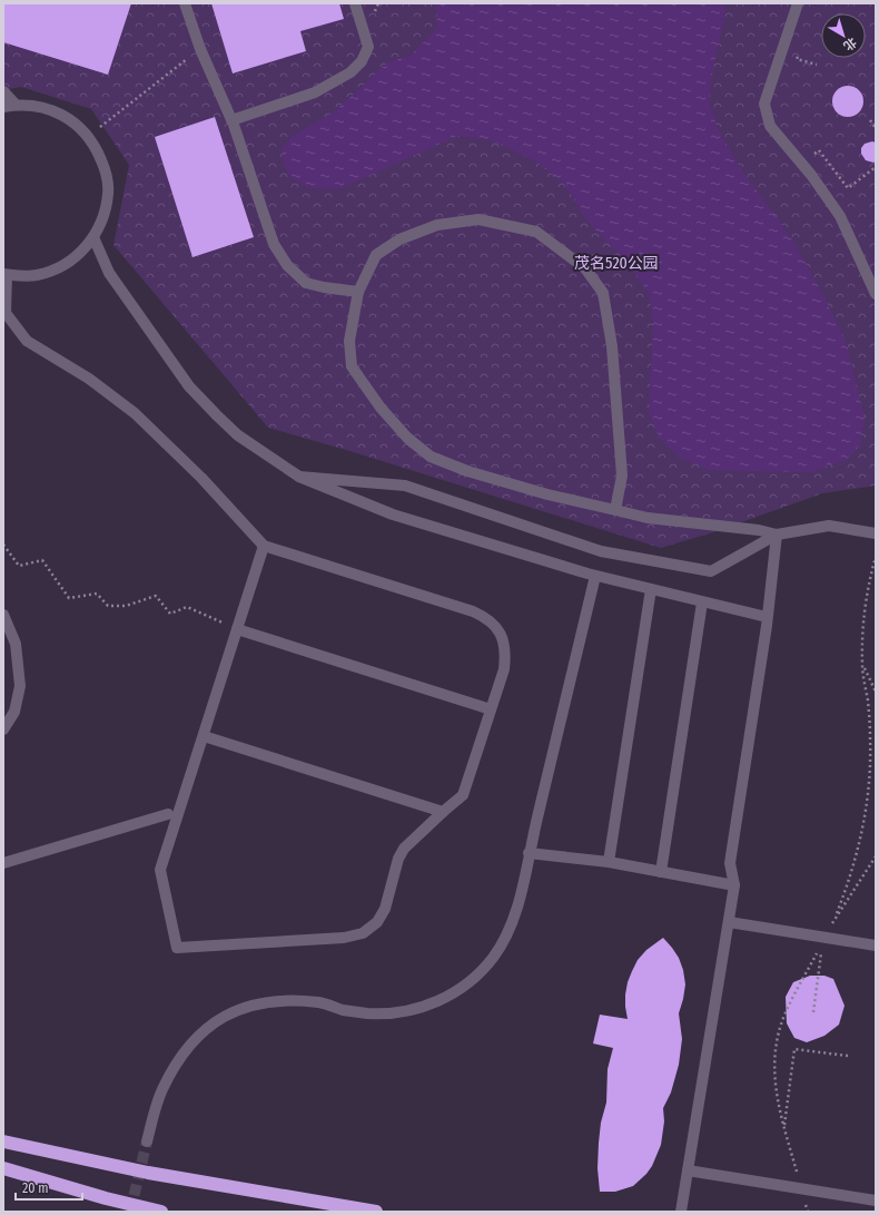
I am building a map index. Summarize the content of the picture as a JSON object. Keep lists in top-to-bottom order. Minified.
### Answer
{"parks":["茂名520公园"],"scale_bar":"20 m","north":"bottom right"}
